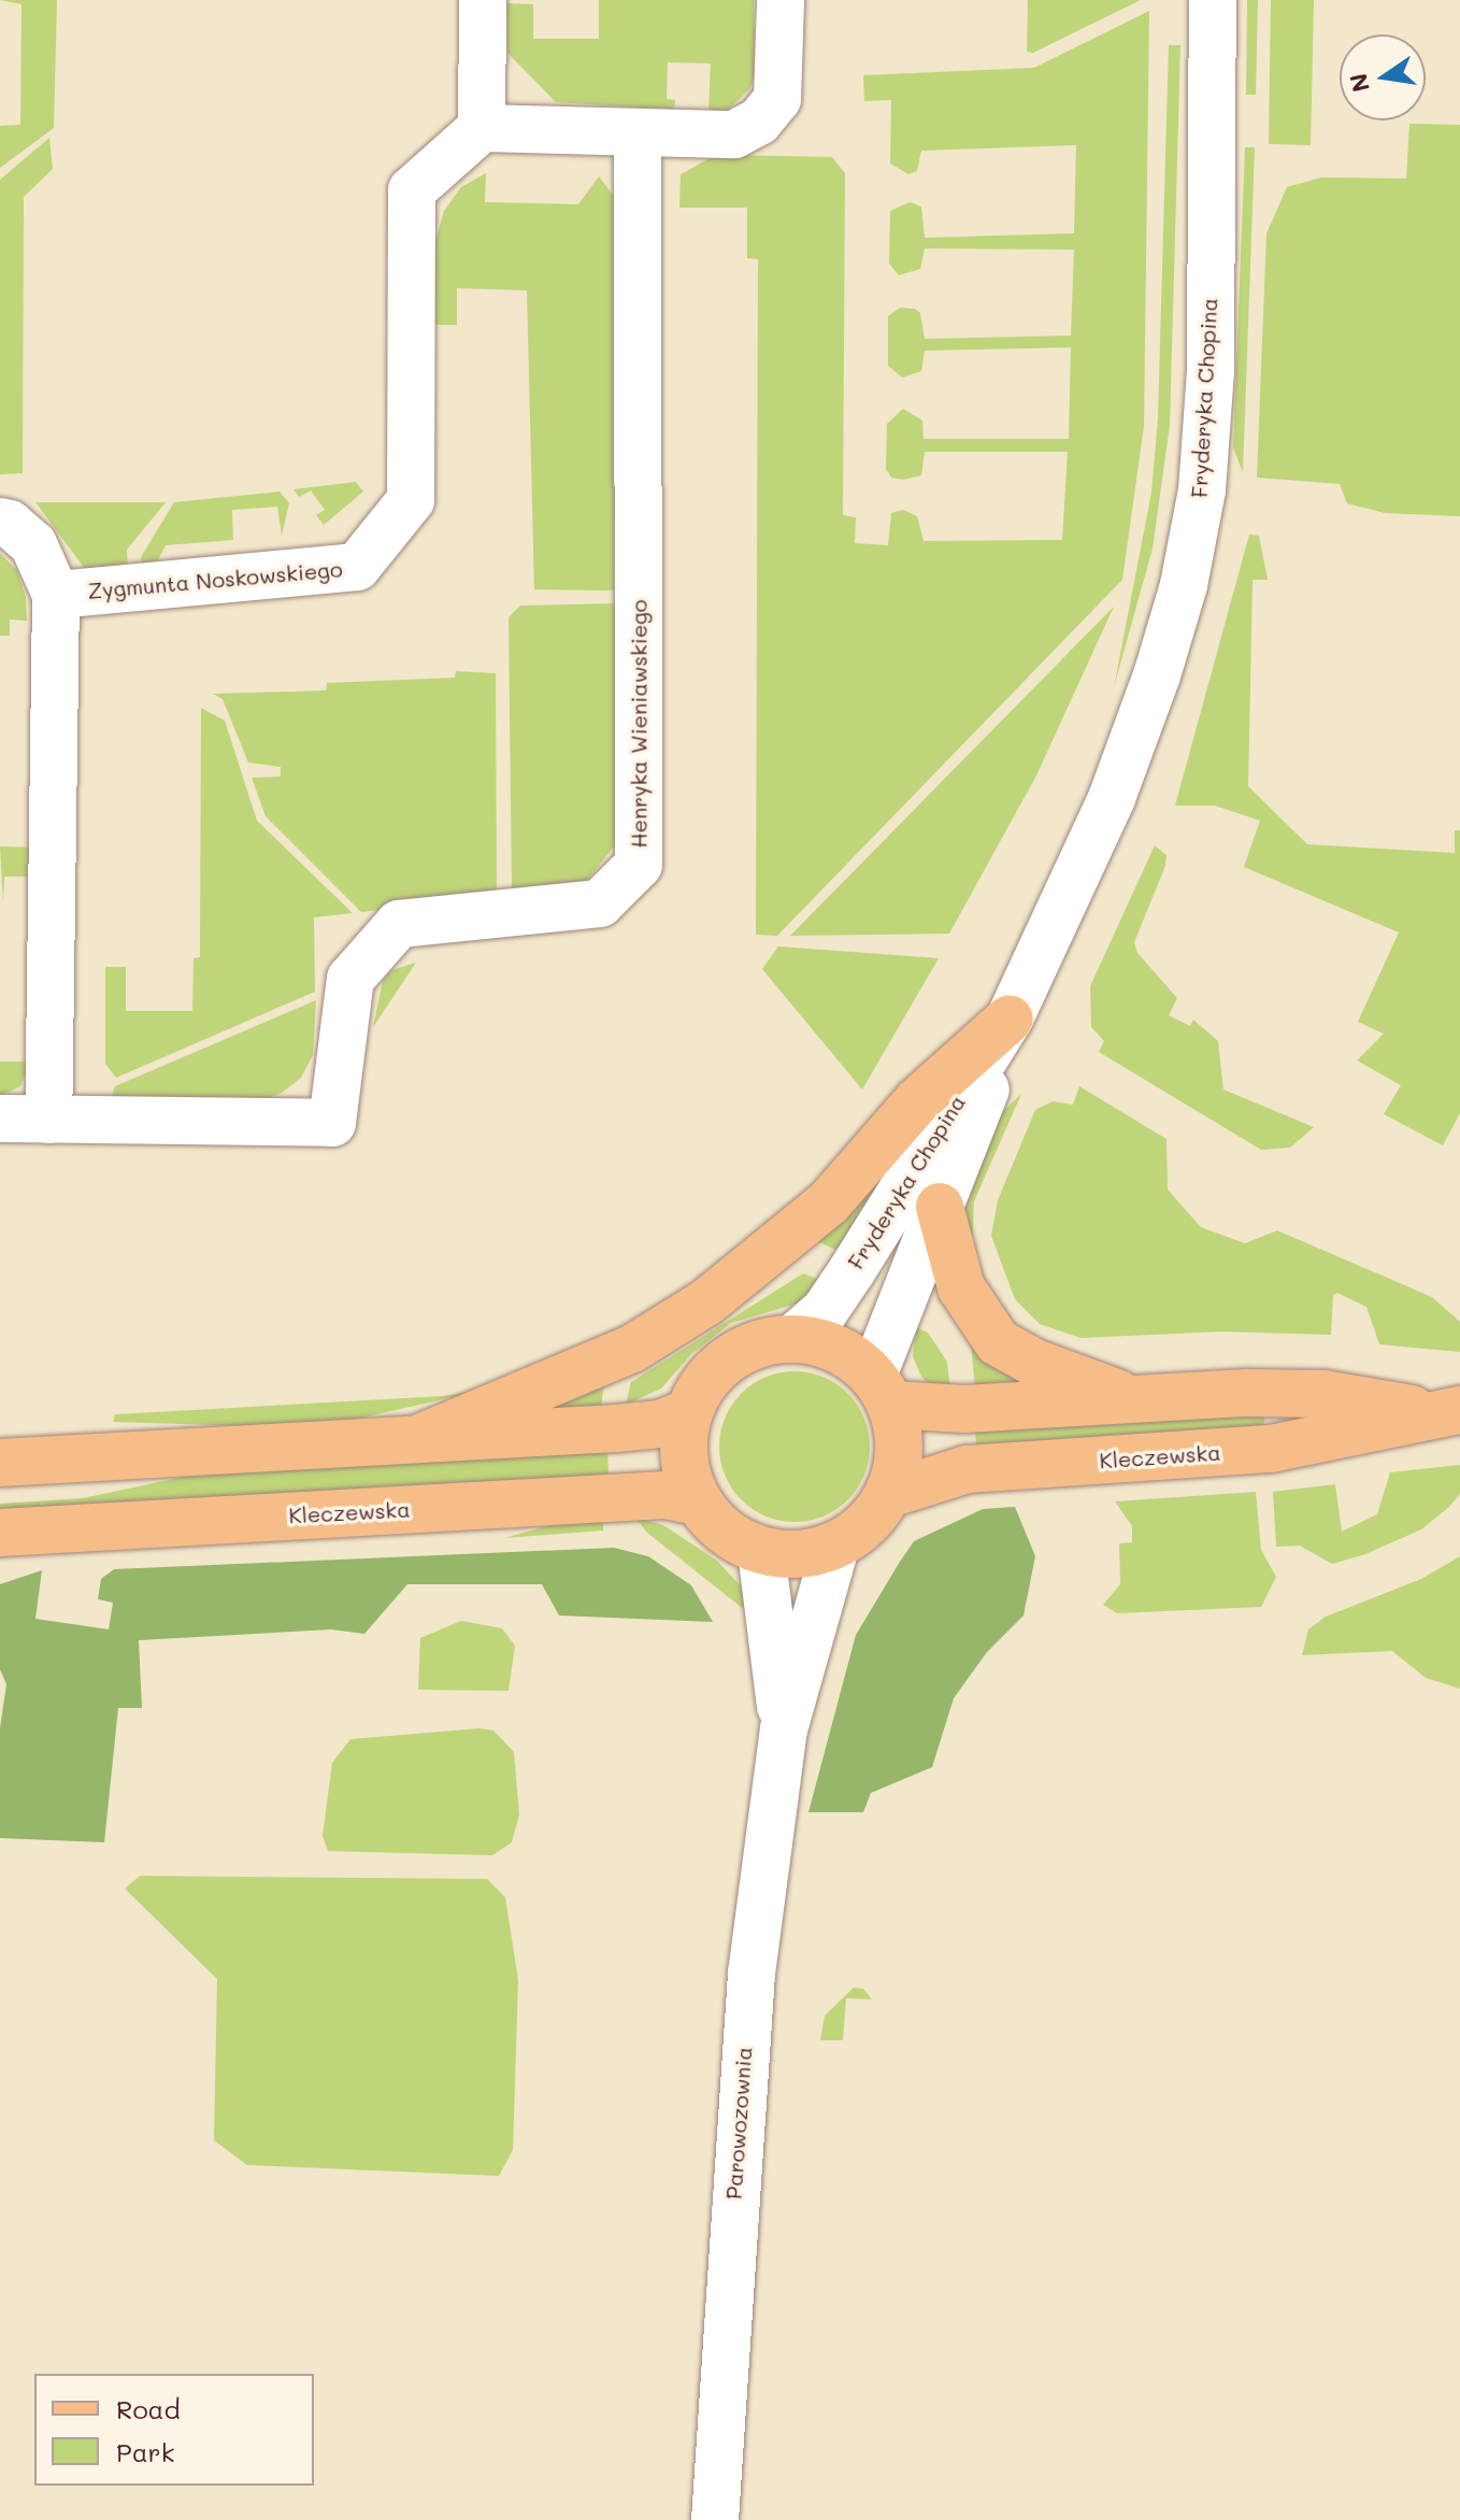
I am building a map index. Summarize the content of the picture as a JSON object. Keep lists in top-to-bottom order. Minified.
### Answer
{"streets":{"main road":["Kleczewska"],"street":["Fryderyka Chopina","Zygmunta Noskowskiego","Henryka Wieniawskiego","Parowozownia"]},"crossings":[["Fryderyka Chopina","Kleczewska"],["Fryderyka Chopina","Parowozownia"],["Zygmunta Noskowskiego","Henryka Wieniawskiego"],["Kleczewska","Parowozownia"]],"legend":["Road","Park"],"north":"left"}
